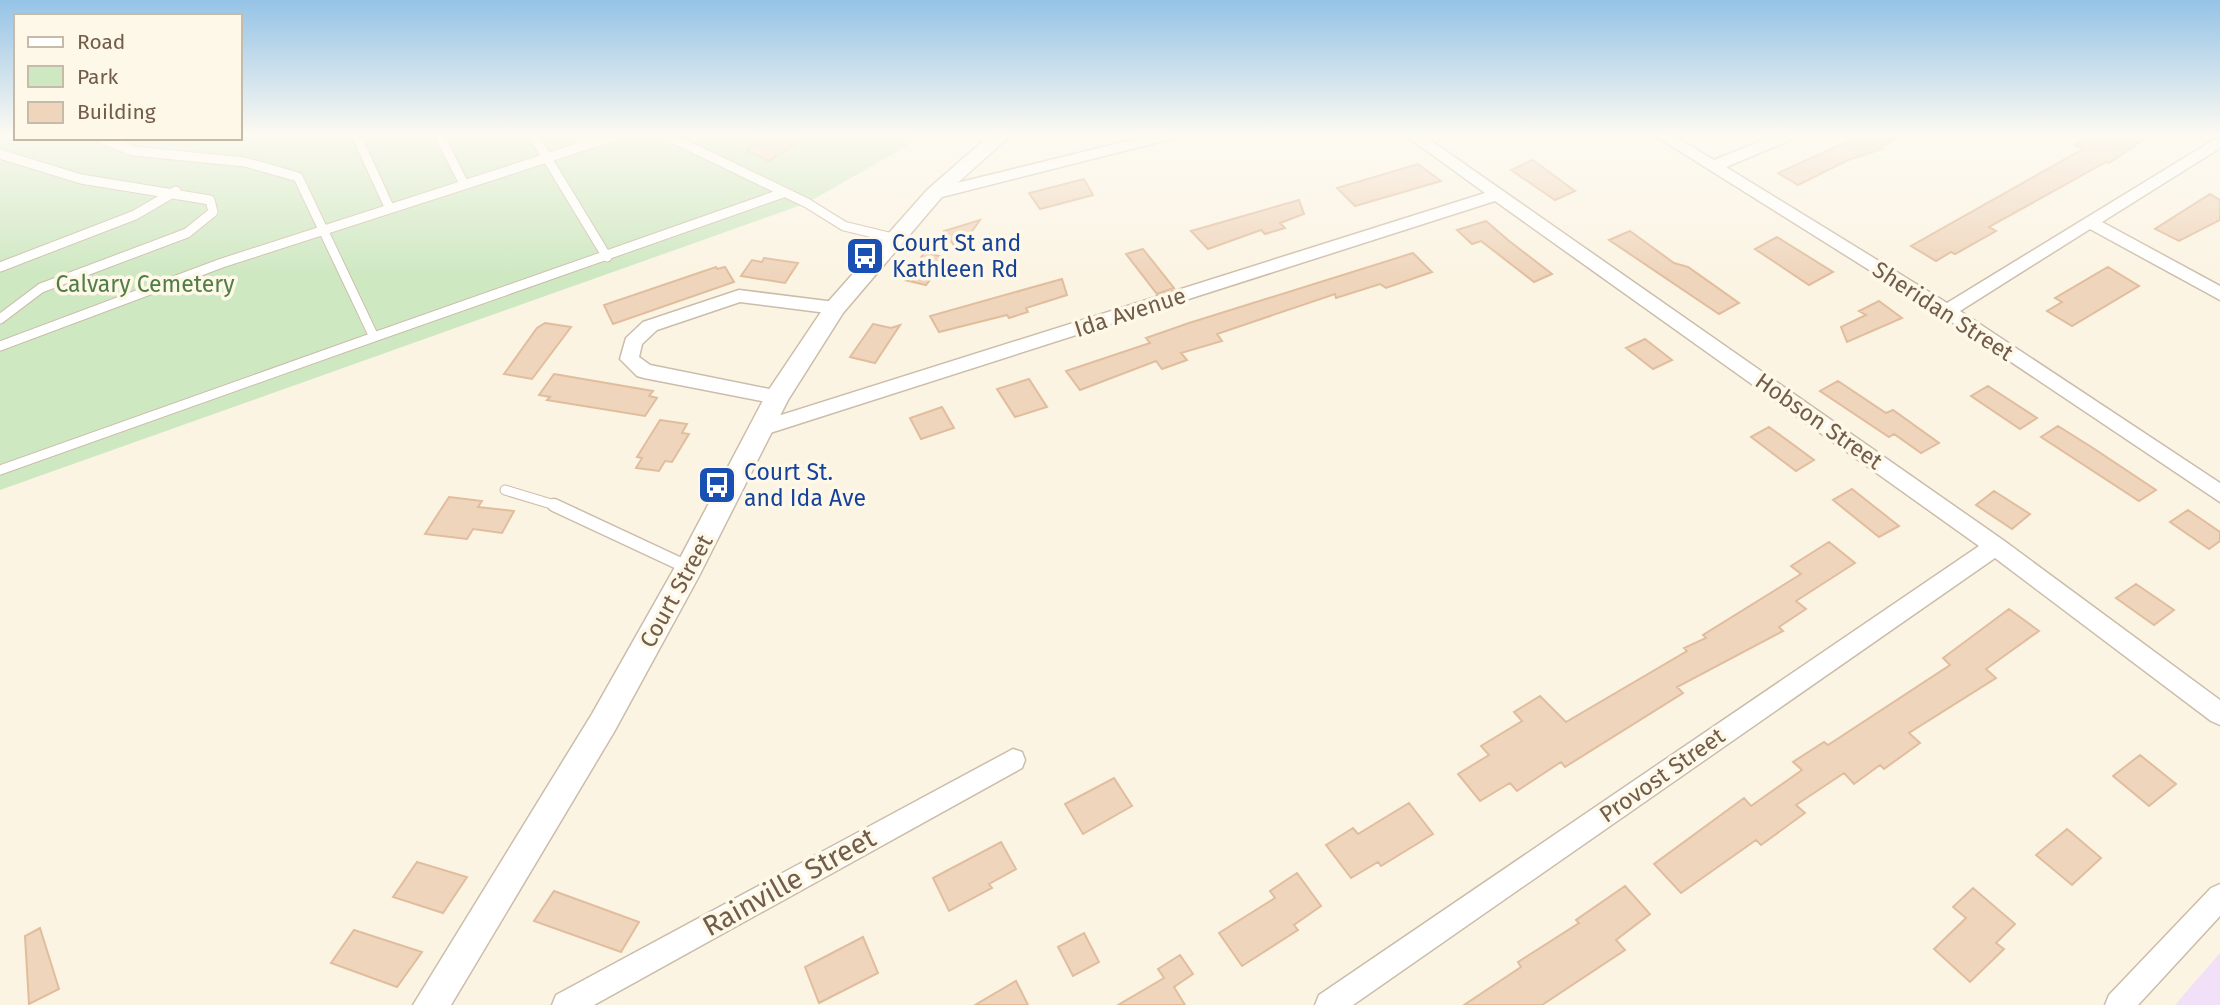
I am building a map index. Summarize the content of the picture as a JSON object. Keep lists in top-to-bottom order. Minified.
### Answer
{"streets":{"street":["Sheridan Street","Ida Avenue","Hobson Street","Court Street","Provost Street","Rainville Street"]},"crossings":[["Ida Avenue","Hobson Street"],["Ida Avenue","Court Street"],["Hobson Street","Provost Street"]],"parks":["Calvary Cemetery"],"places":{"bus stop":["Court St and Kathleen Rd","Court St. and Ida Ave"]},"legend":["Road","Park","Building"]}
